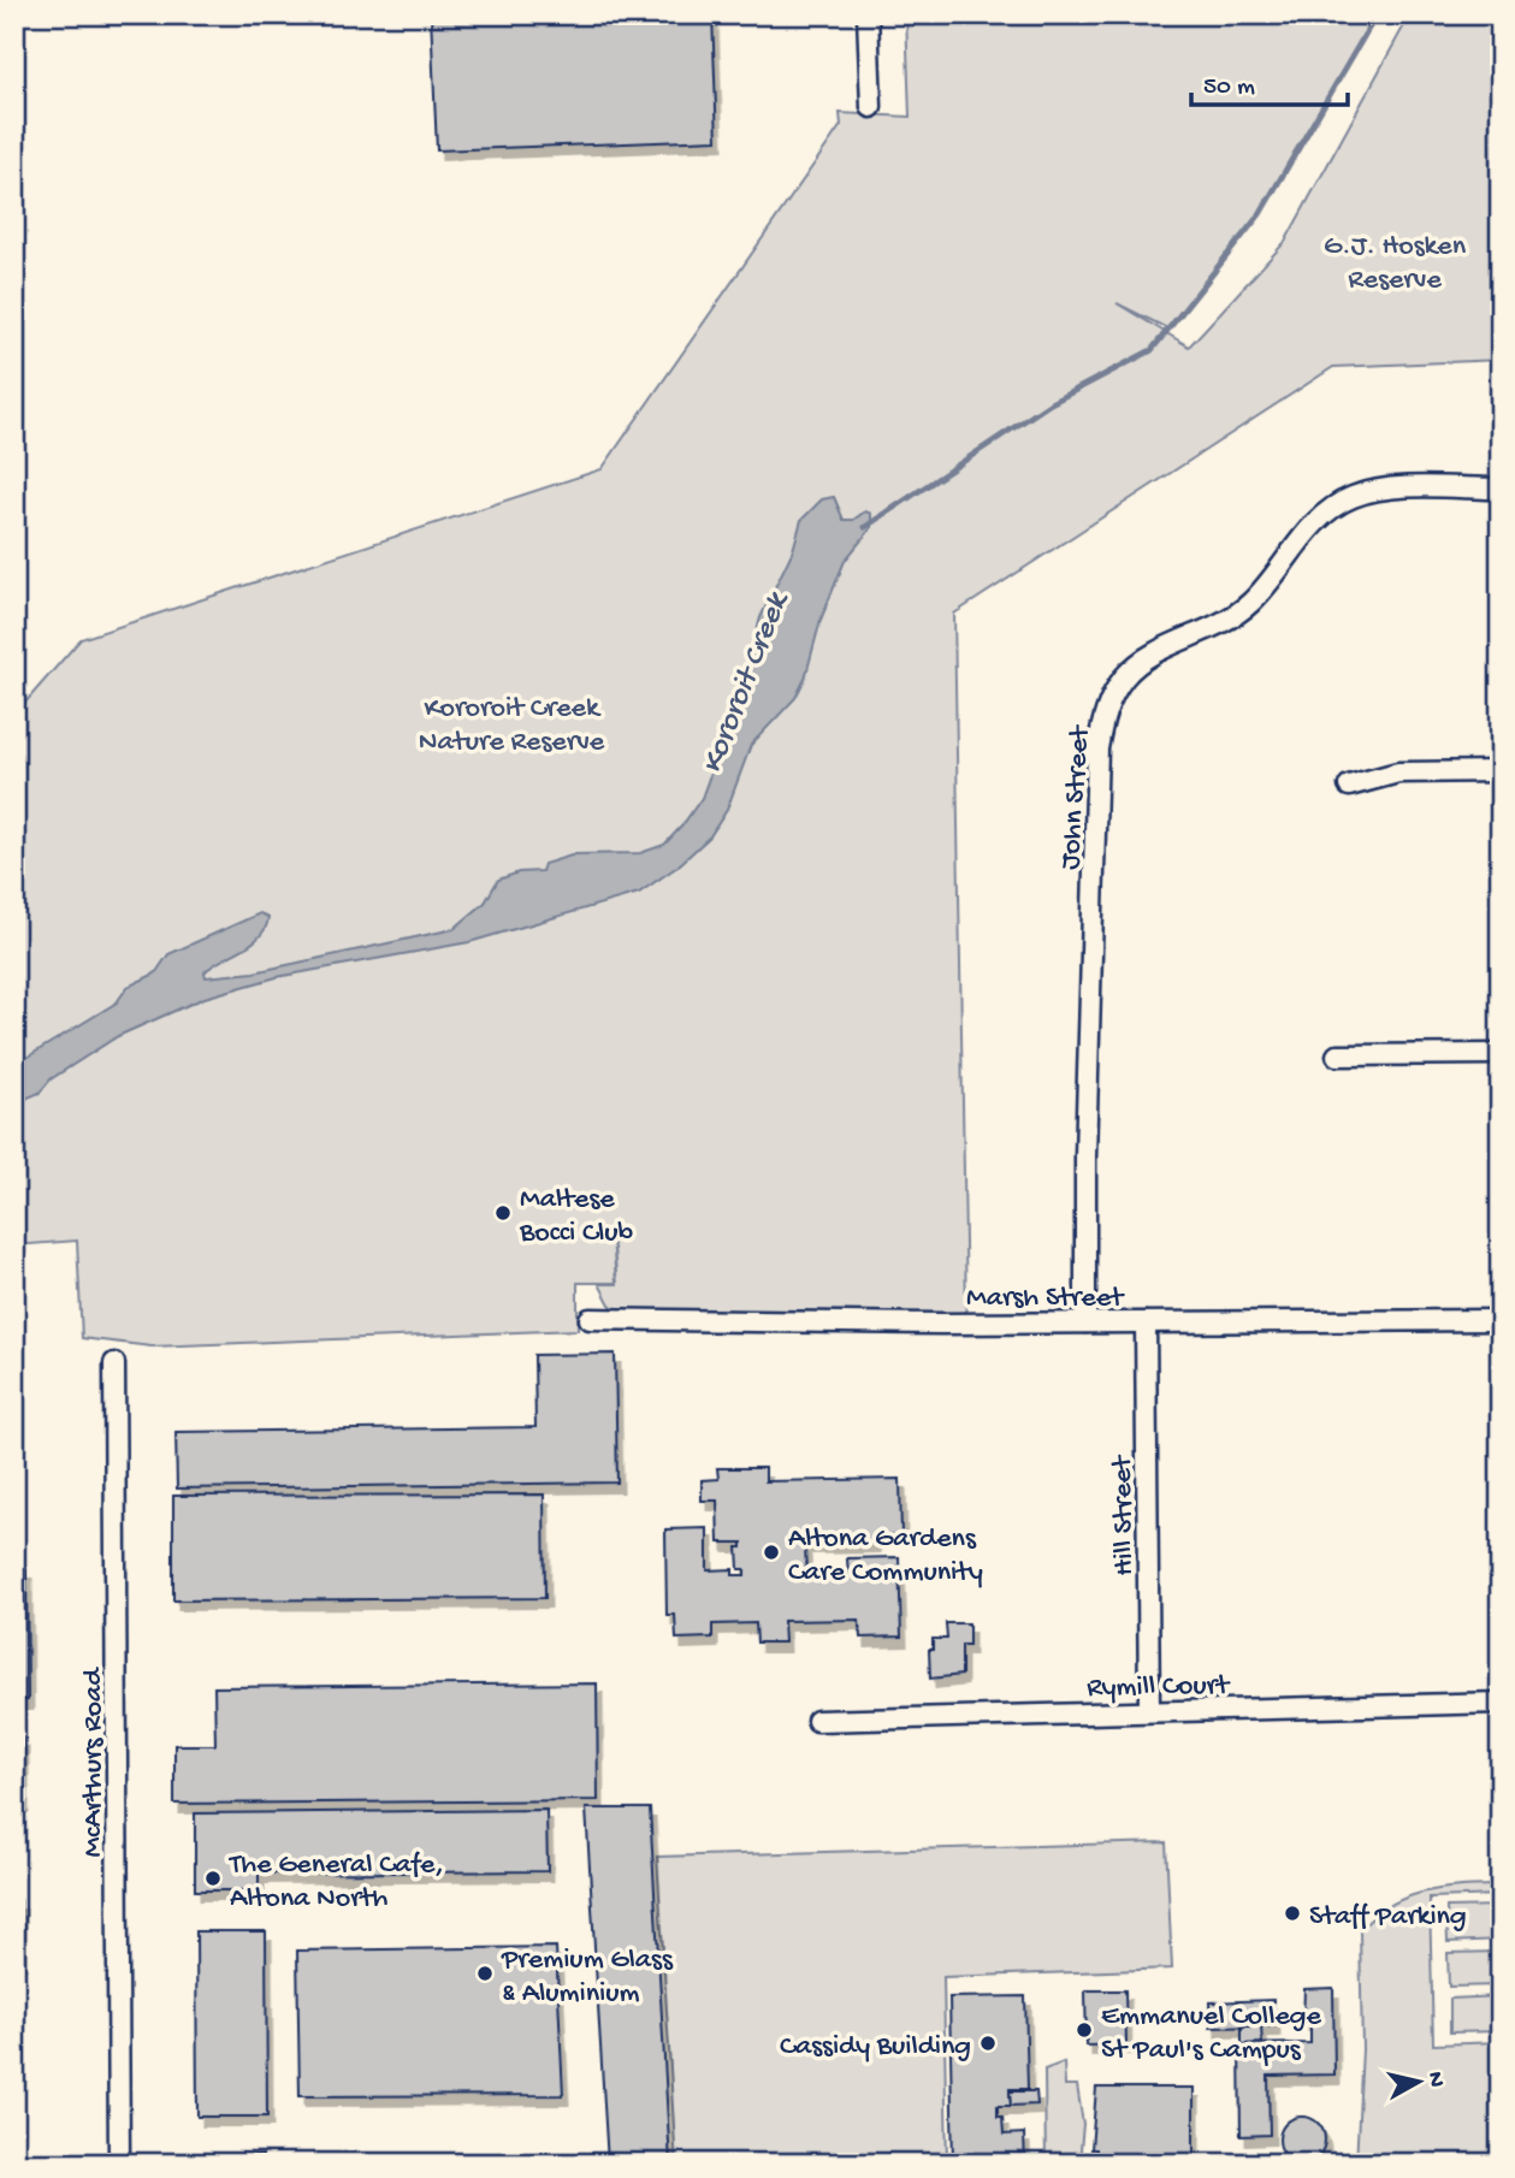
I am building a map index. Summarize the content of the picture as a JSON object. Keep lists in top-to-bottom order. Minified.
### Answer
{"streets":{"street":["John Street","Marsh Street","Hill Street","Rymill Court","McArthurs Road"]},"crossings":[["John Street","Marsh Street"],["Marsh Street","Hill Street"],["Hill Street","Rymill Court"]],"water":["Kororoit Creek"],"parks":["G.J. Hosken Reserve","Kororoit Creek Nature Reserve"],"places":["Maltese Bocci Club","Altona Gardens Care Community","The General Cafe, Altona North","Staff Parking","Premium Glass & Aluminium","Emmanuel College St Paul's Campus","Cassidy Building"],"scale_bar":"50 m","north":"right"}
